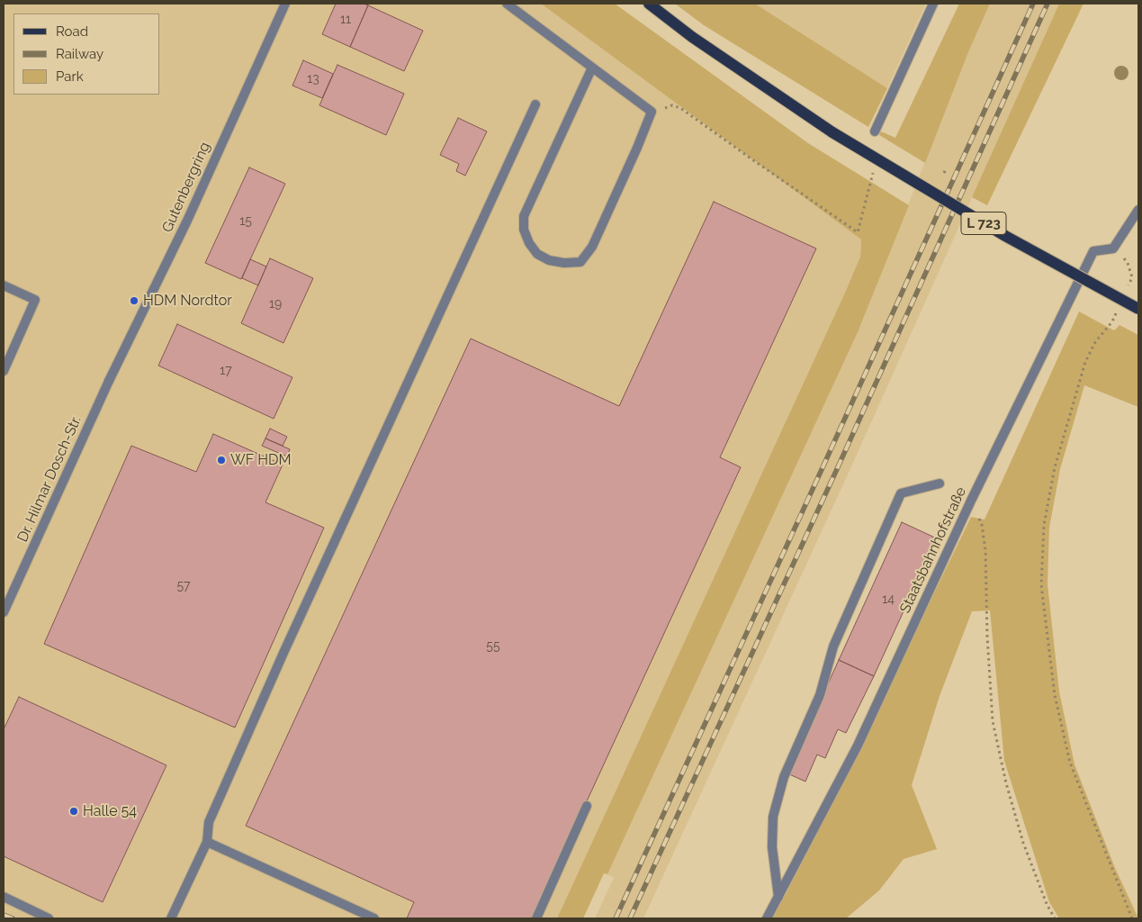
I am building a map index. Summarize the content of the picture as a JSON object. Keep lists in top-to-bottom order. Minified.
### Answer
{"streets":{"main road":["L 723"],"street":["Gutenbergring","Dr. Hilmar Dosch-Str.","Staatsbahnhofstraße"]},"crossings":[["Gutenbergring","Dr. Hilmar Dosch-Str."]],"places":["HDM Nordtor","WF HDM","Halle 54"],"house_numbers":["11","13","15","19","17","57","14","55"],"legend":["Road","Railway","Park"]}
